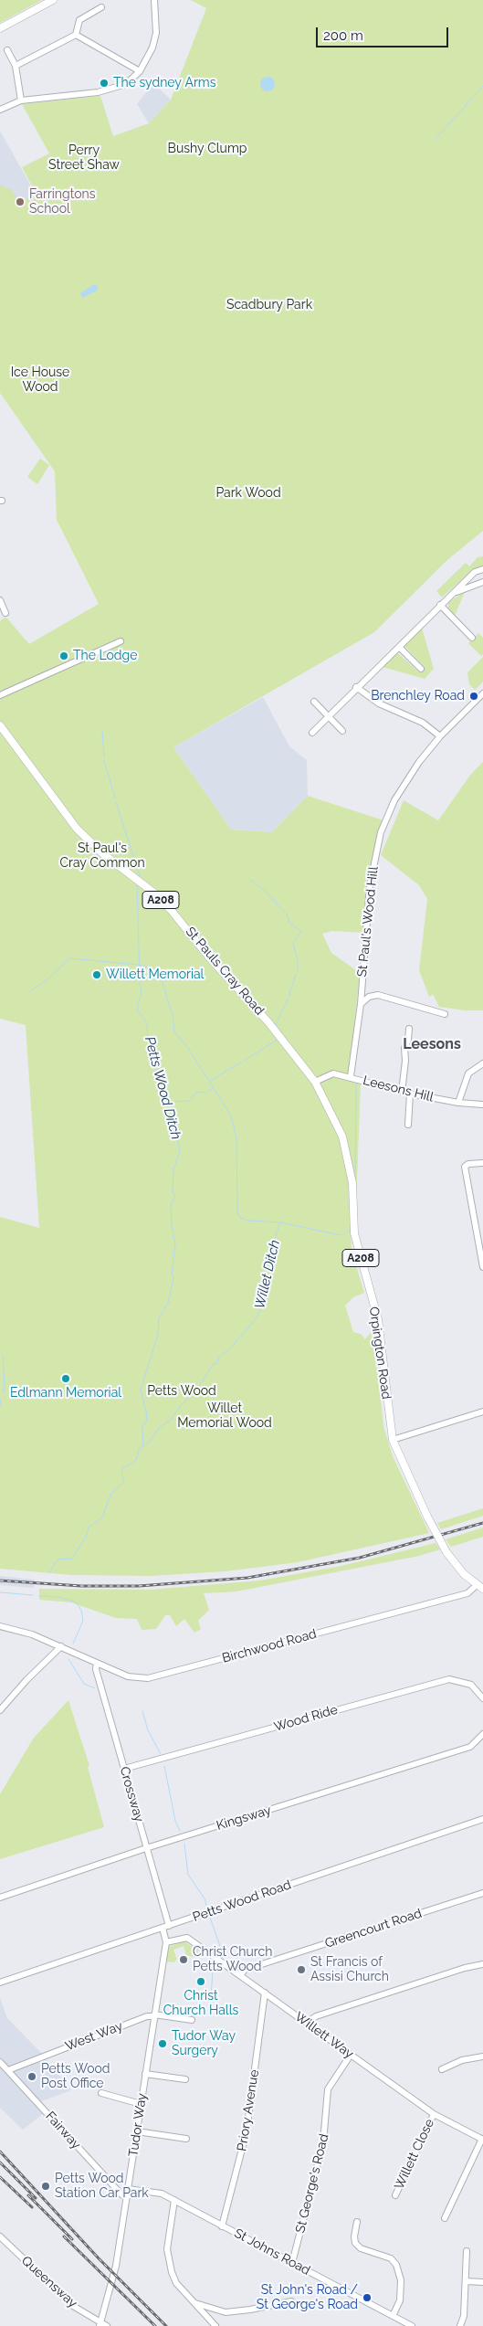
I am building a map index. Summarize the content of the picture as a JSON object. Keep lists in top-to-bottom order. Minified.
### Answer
{"streets":{"main road":["A208","St Pauls Cray Road","Orpington Road"],"street":["St Paul's Wood Hill","Leesons Hill","Birchwood Road","Wood Ride","Crossway","Kingsway","Petts Wood Road","Greencourt Road","Willett Way","West Way","Priory Avenue","Tudor Way","Fairway","Willett Close","St George's Road","St Johns Road","Queensway"]},"crossings":[["St Paul's Wood Hill","Leesons Hill"],["St Pauls Cray Road","Leesons Hill"],["St Pauls Cray Road","Orpington Road"],["Leesons Hill","Orpington Road"],["Orpington Road","Birchwood Road"],["Birchwood Road","Crossway"],["Wood Ride","Crossway"],["Crossway","Kingsway"],["Crossway","Petts Wood Road"],["Crossway","Tudor Way"],["Petts Wood Road","Tudor Way"],["Greencourt Road","Willett Way"],["Willett Way","Priory Avenue"],["Willett Way","Tudor Way"],["Willett Way","Willett Close"],["Willett Way","St George's Road"],["West Way","Tudor Way"],["West Way","Fairway"],["Priory Avenue","St Johns Road"],["Tudor Way","Fairway"],["Tudor Way","St Johns Road"],["Tudor Way","Queensway"],["St George's Road","St Johns Road"]],"districts":["Leesons"],"water":["Petts Wood Ditch","Willet Ditch"],"parks":["Bushy Clump","Perry Street Shaw","Scadbury Park","Ice House Wood","Park Wood","St Paul's Cray Common","Petts Wood","Willet Memorial Wood"],"places":["The sydney Arms","Farringtons School","The Lodge","Brenchley Road","Willett Memorial","Edlmann Memorial","Christ Church Petts Wood","St Francis of Assisi Church","Christ Church Halls","Tudor Way Surgery","Petts Wood Post Office","Petts Wood Station Car Park","St John's Road / St George's Road"],"scale_bar":"200 m"}
